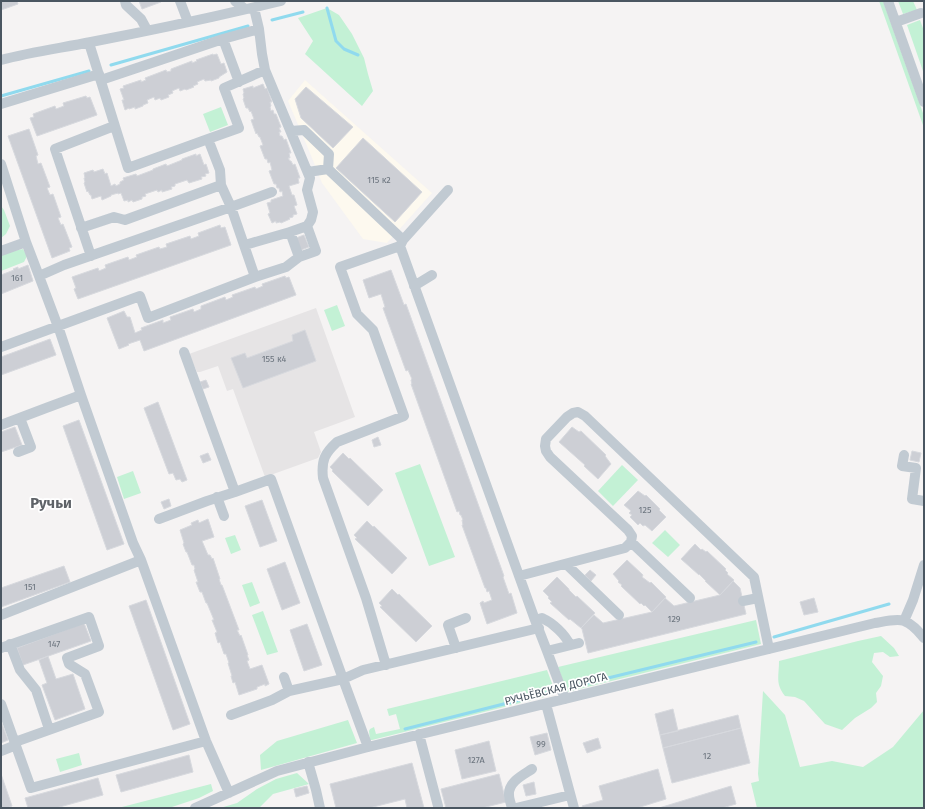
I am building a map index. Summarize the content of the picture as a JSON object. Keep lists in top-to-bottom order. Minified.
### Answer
{"streets":{"street":["РУЧЬЁВСКАЯ ДОРОГА"]},"districts":["Ручьи"],"house_numbers":["115 к2","161","155 к4","125","151","129","147","99","12","127А"]}
